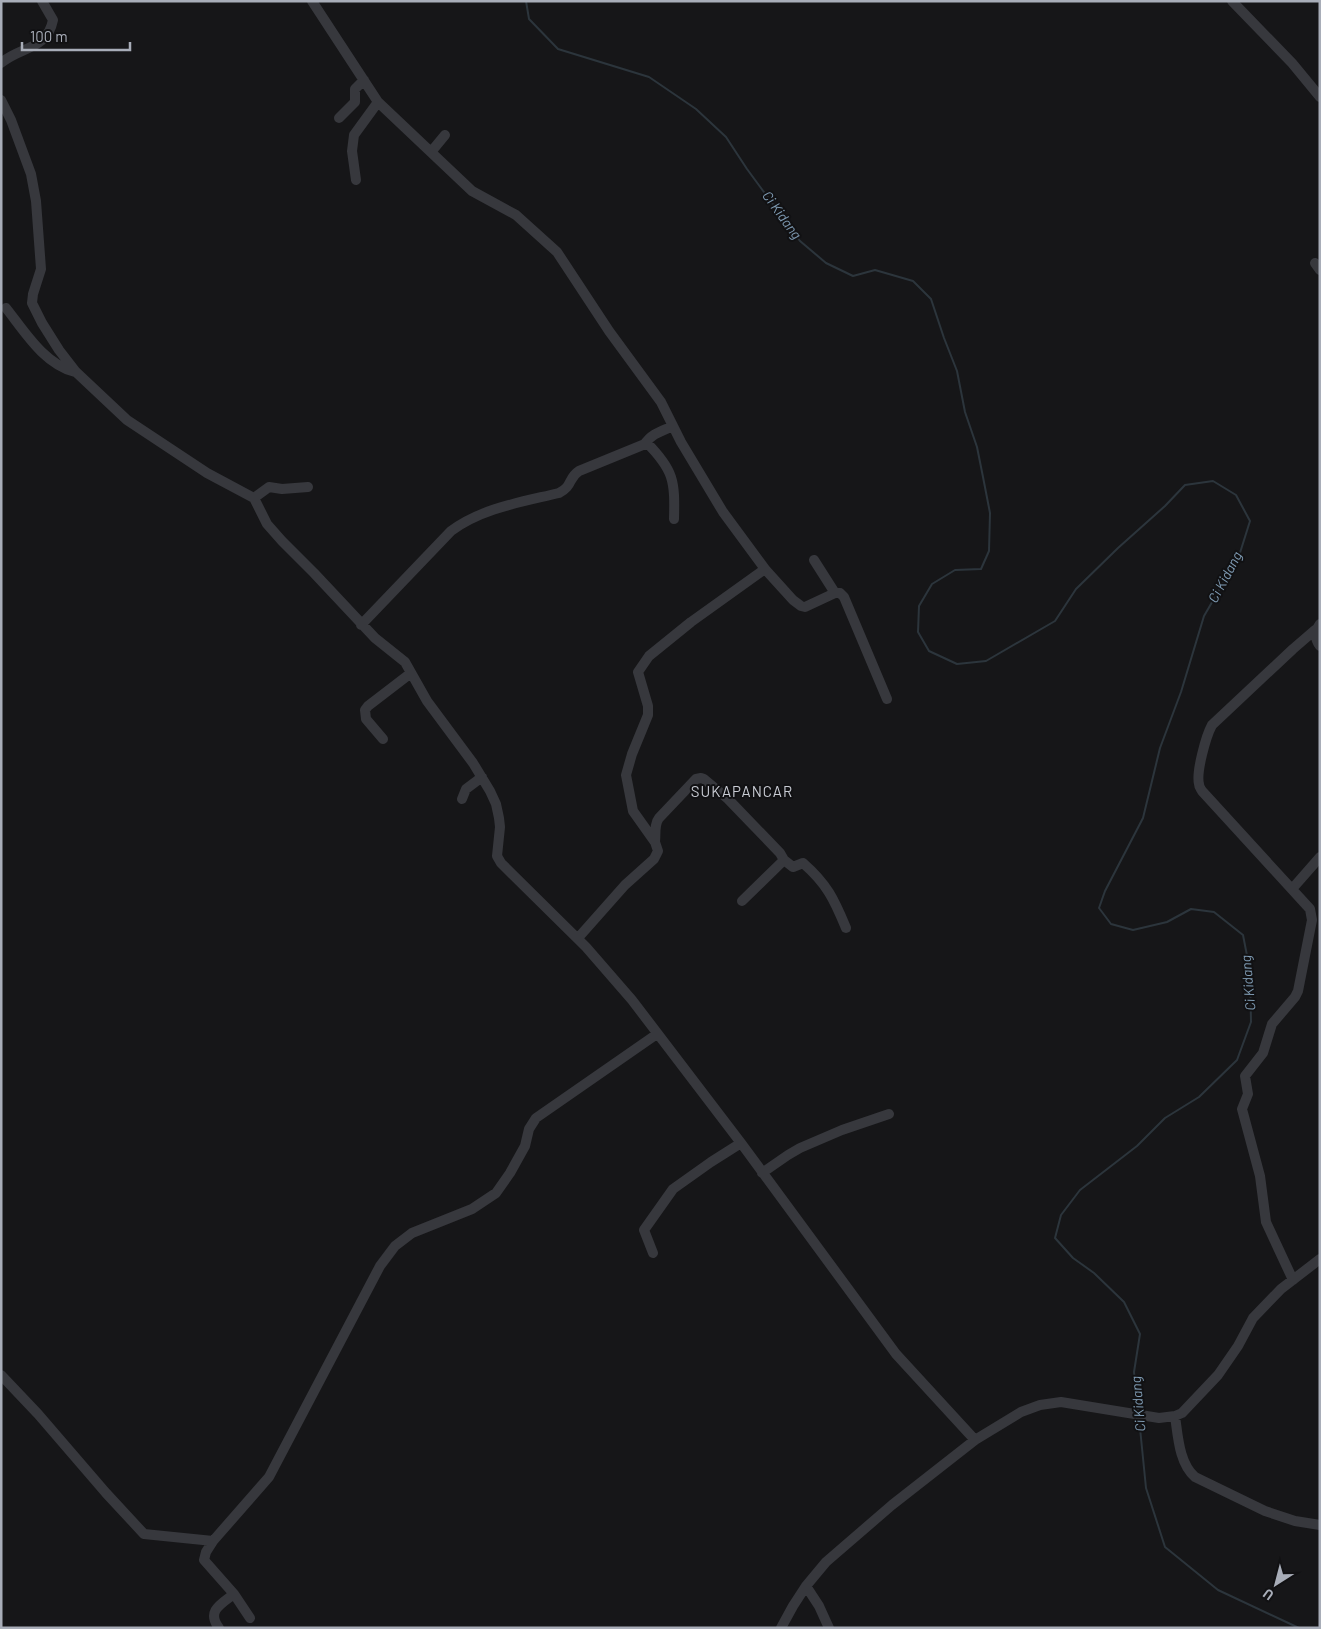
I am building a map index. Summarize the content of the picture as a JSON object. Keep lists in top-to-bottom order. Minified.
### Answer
{"districts":["SUKAPANCAR"],"water":["Ci Kidang"],"scale_bar":"100 m","north":"bottom left"}
